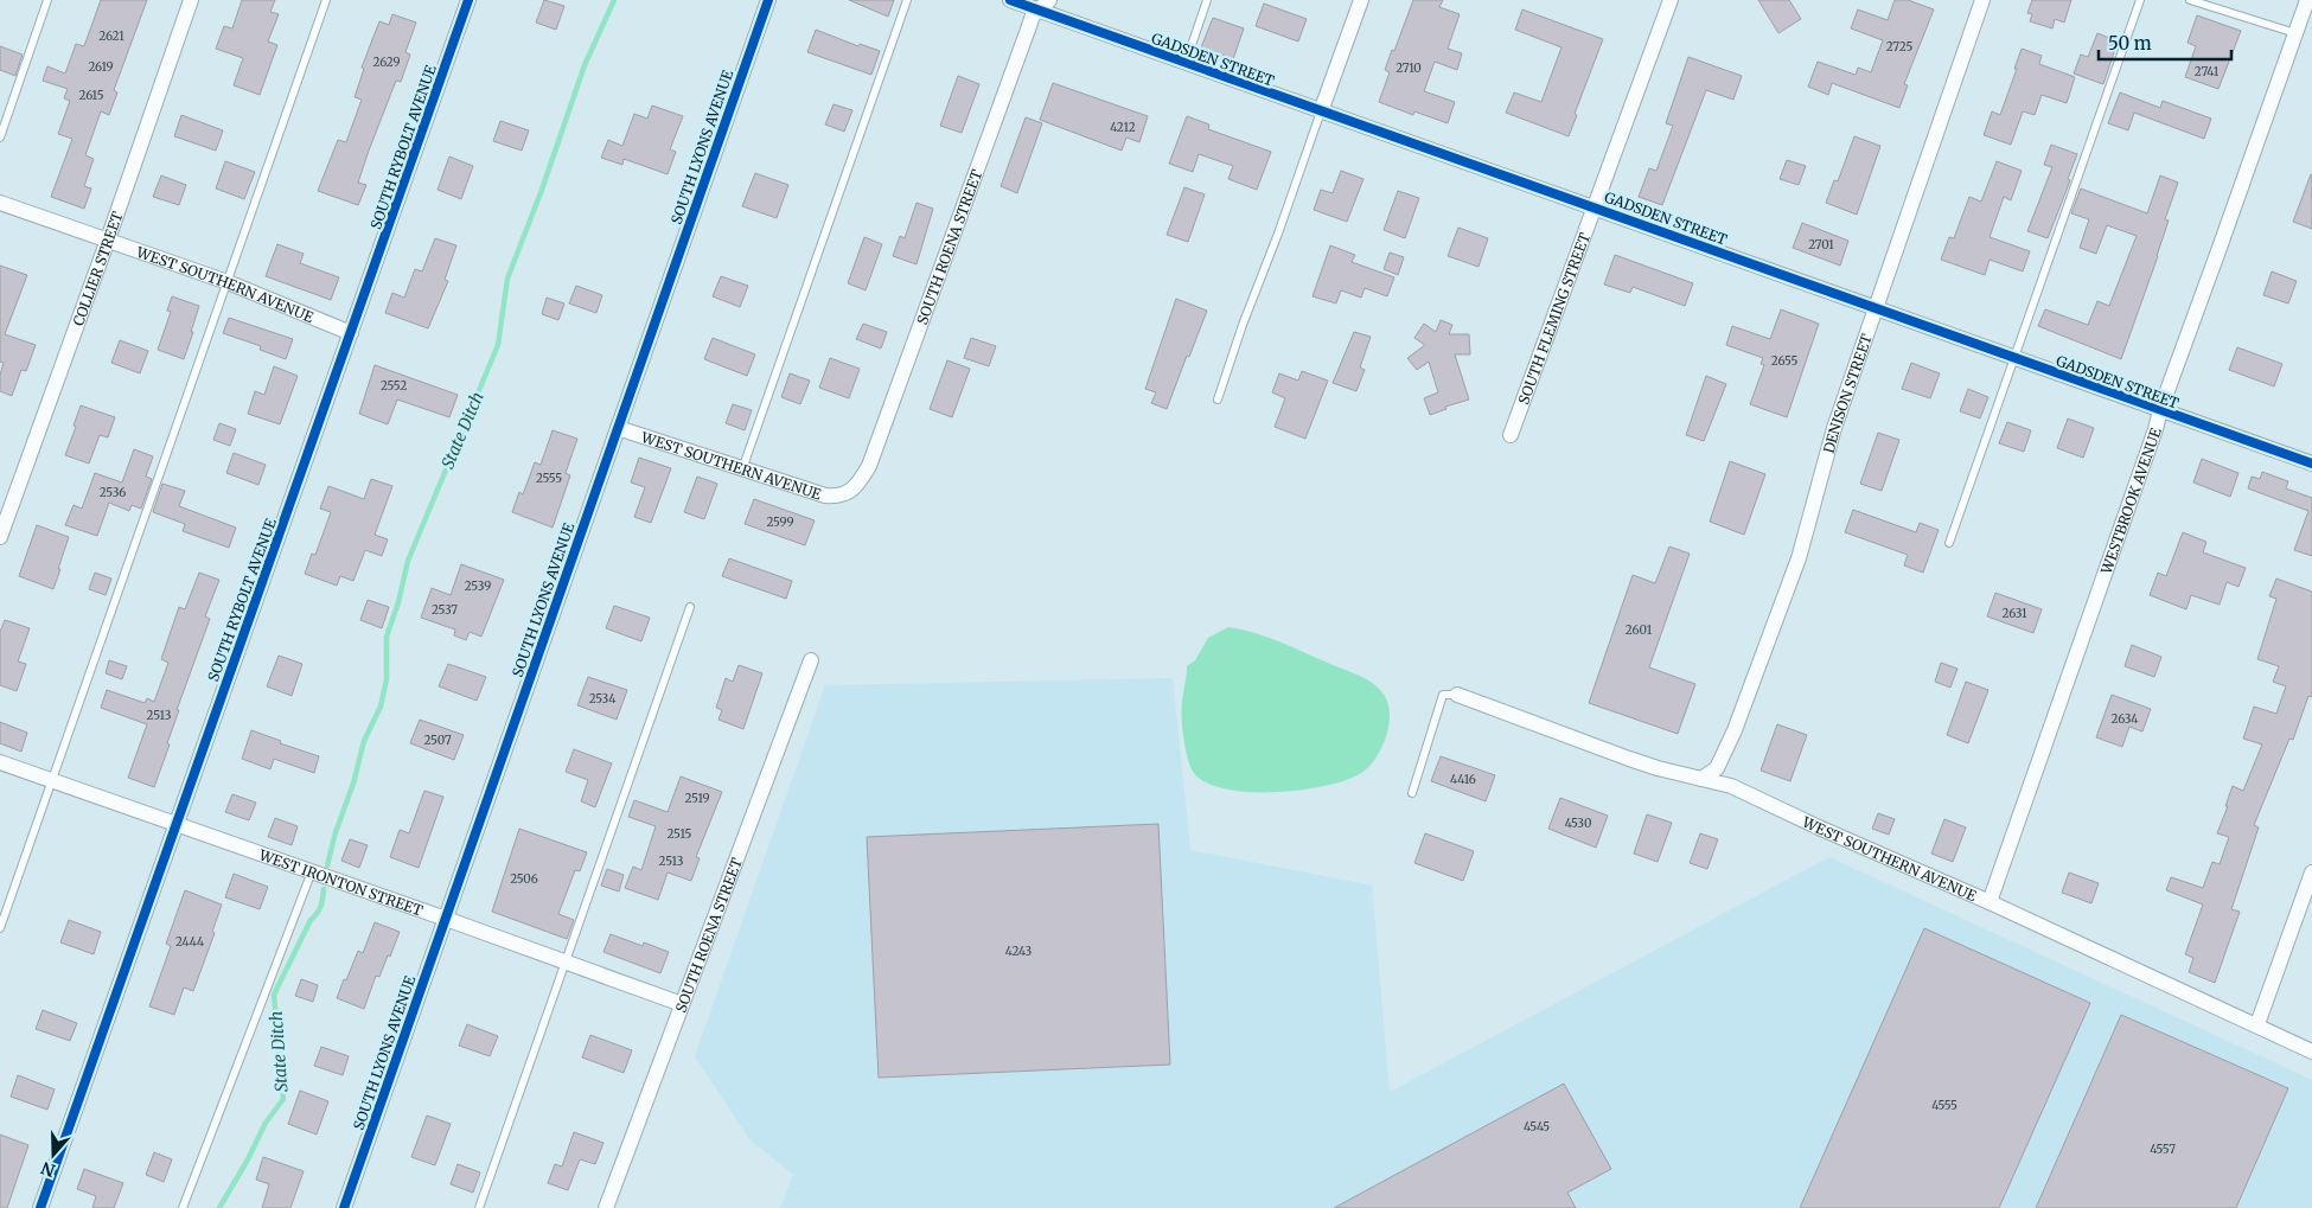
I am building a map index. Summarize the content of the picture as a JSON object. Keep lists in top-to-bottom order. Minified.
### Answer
{"streets":{"street":["GADSDEN STREET","SOUTH RYBOLT AVENUE","SOUTH LYONS AVENUE","SOUTH ROENA STREET","COLLIER STREET","WEST SOUTHERN AVENUE","SOUTH FLEMING STREET","DENISON STREET","WESTBROOK AVENUE","WEST IRONTON STREET"]},"crossings":[["GADSDEN STREET","SOUTH ROENA STREET"],["GADSDEN STREET","SOUTH FLEMING STREET"],["GADSDEN STREET","DENISON STREET"],["GADSDEN STREET","WESTBROOK AVENUE"],["SOUTH RYBOLT AVENUE","WEST SOUTHERN AVENUE"],["SOUTH RYBOLT AVENUE","WEST IRONTON STREET"],["SOUTH LYONS AVENUE","WEST SOUTHERN AVENUE"],["SOUTH LYONS AVENUE","WEST IRONTON STREET"],["SOUTH ROENA STREET","WEST SOUTHERN AVENUE"],["SOUTH ROENA STREET","WEST IRONTON STREET"],["COLLIER STREET","WEST SOUTHERN AVENUE"],["WEST SOUTHERN AVENUE","DENISON STREET"],["WEST SOUTHERN AVENUE","WESTBROOK AVENUE"]],"water":["State Ditch"],"house_numbers":["2621","2725","2629","2619","2710","2741","2615","4212","2701","2655","2552","2555","2536","2599","2539","2537","2631","2601","2534","2513","2634","2507","4416","2519","4530","2515","2513","2506","2444","4243","4555","4545","4557"],"scale_bar":"50 m","north":"bottom"}
